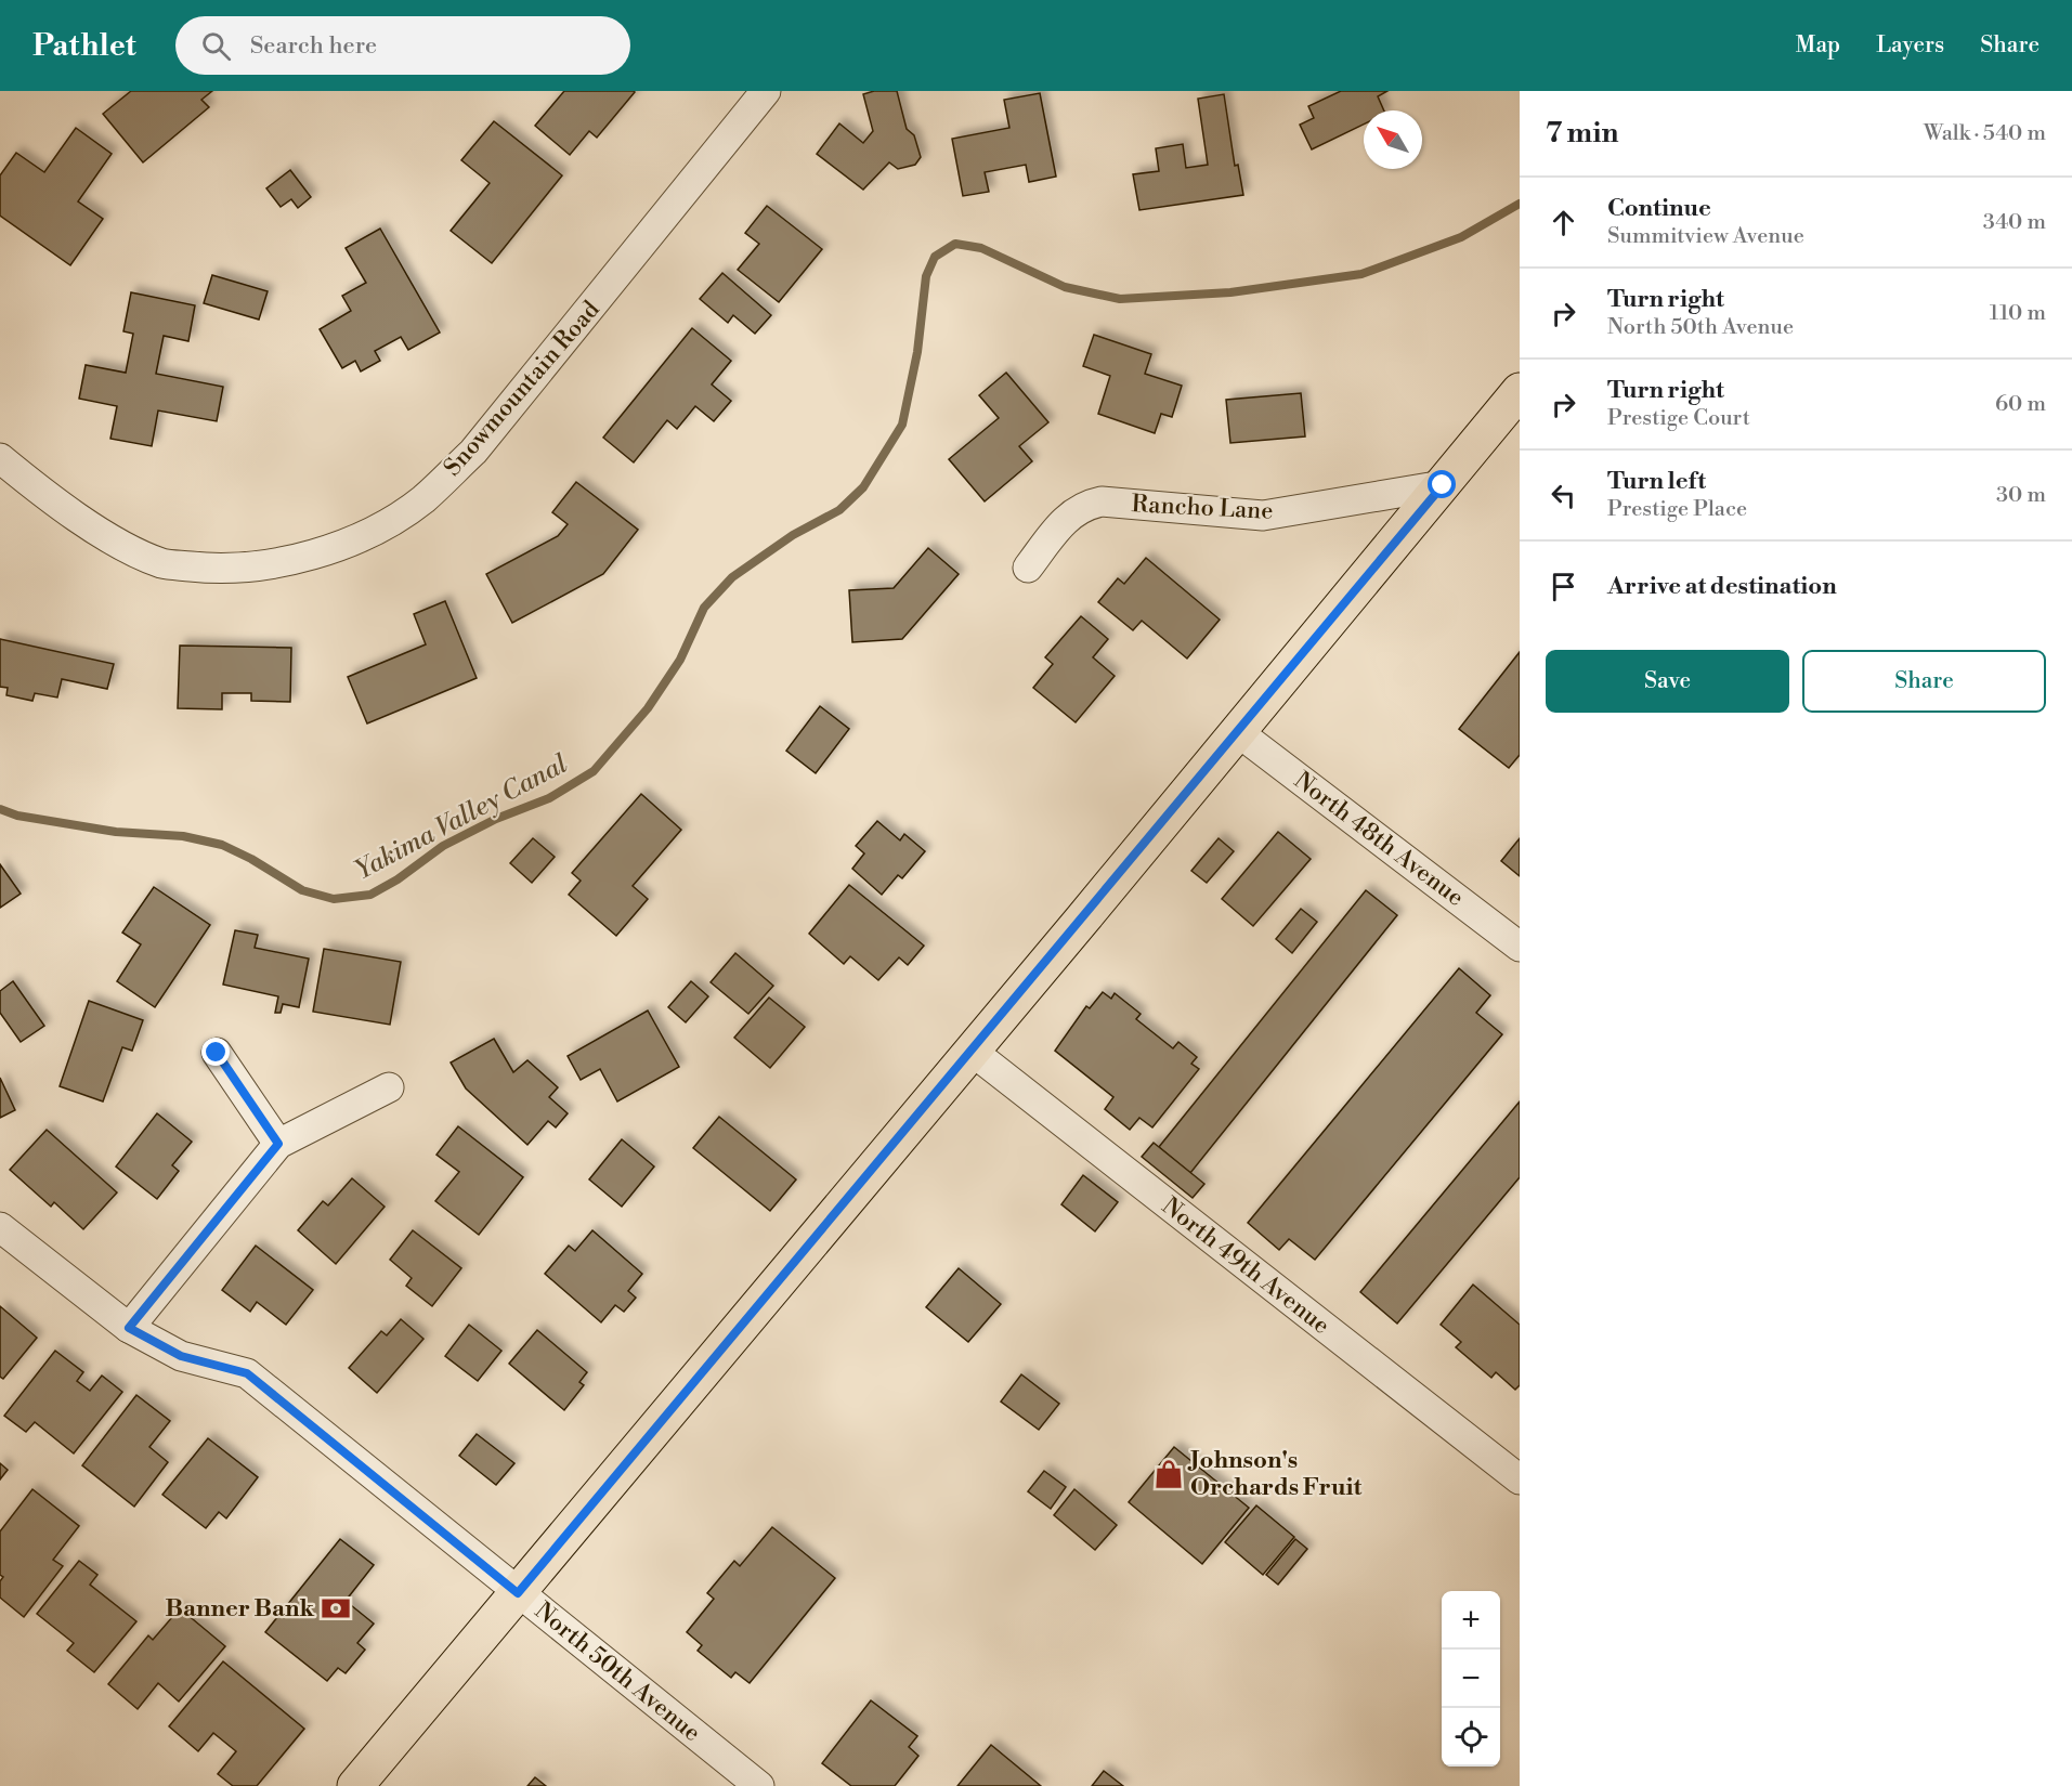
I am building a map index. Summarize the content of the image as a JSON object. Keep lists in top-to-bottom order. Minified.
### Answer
{"streets":{"street":["Snowmountain Road","Rancho Lane","North 48th Avenue","North 49th Avenue","North 50th Avenue"]},"water":["Yakima Valley Canal"],"places":{"shop":["Johnson's Orchards Fruit"],"bank":["Banner Bank"]},"north":"top left","page":{"header":"Pathlet","search":"Search here","nav":["Map","Layers","Share"],"heading":["7 min","Walk · 540 m"],"list":[["Continue","Summitview Avenue","340 m"],["Turn right","North 50th Avenue","110 m"],["Turn right","Prestige Court","60 m"],["Turn left","Prestige Place","30 m"],"Arrive at destination"],"buttons":["Save","Share"],"map_buttons":["+","−"]}}
